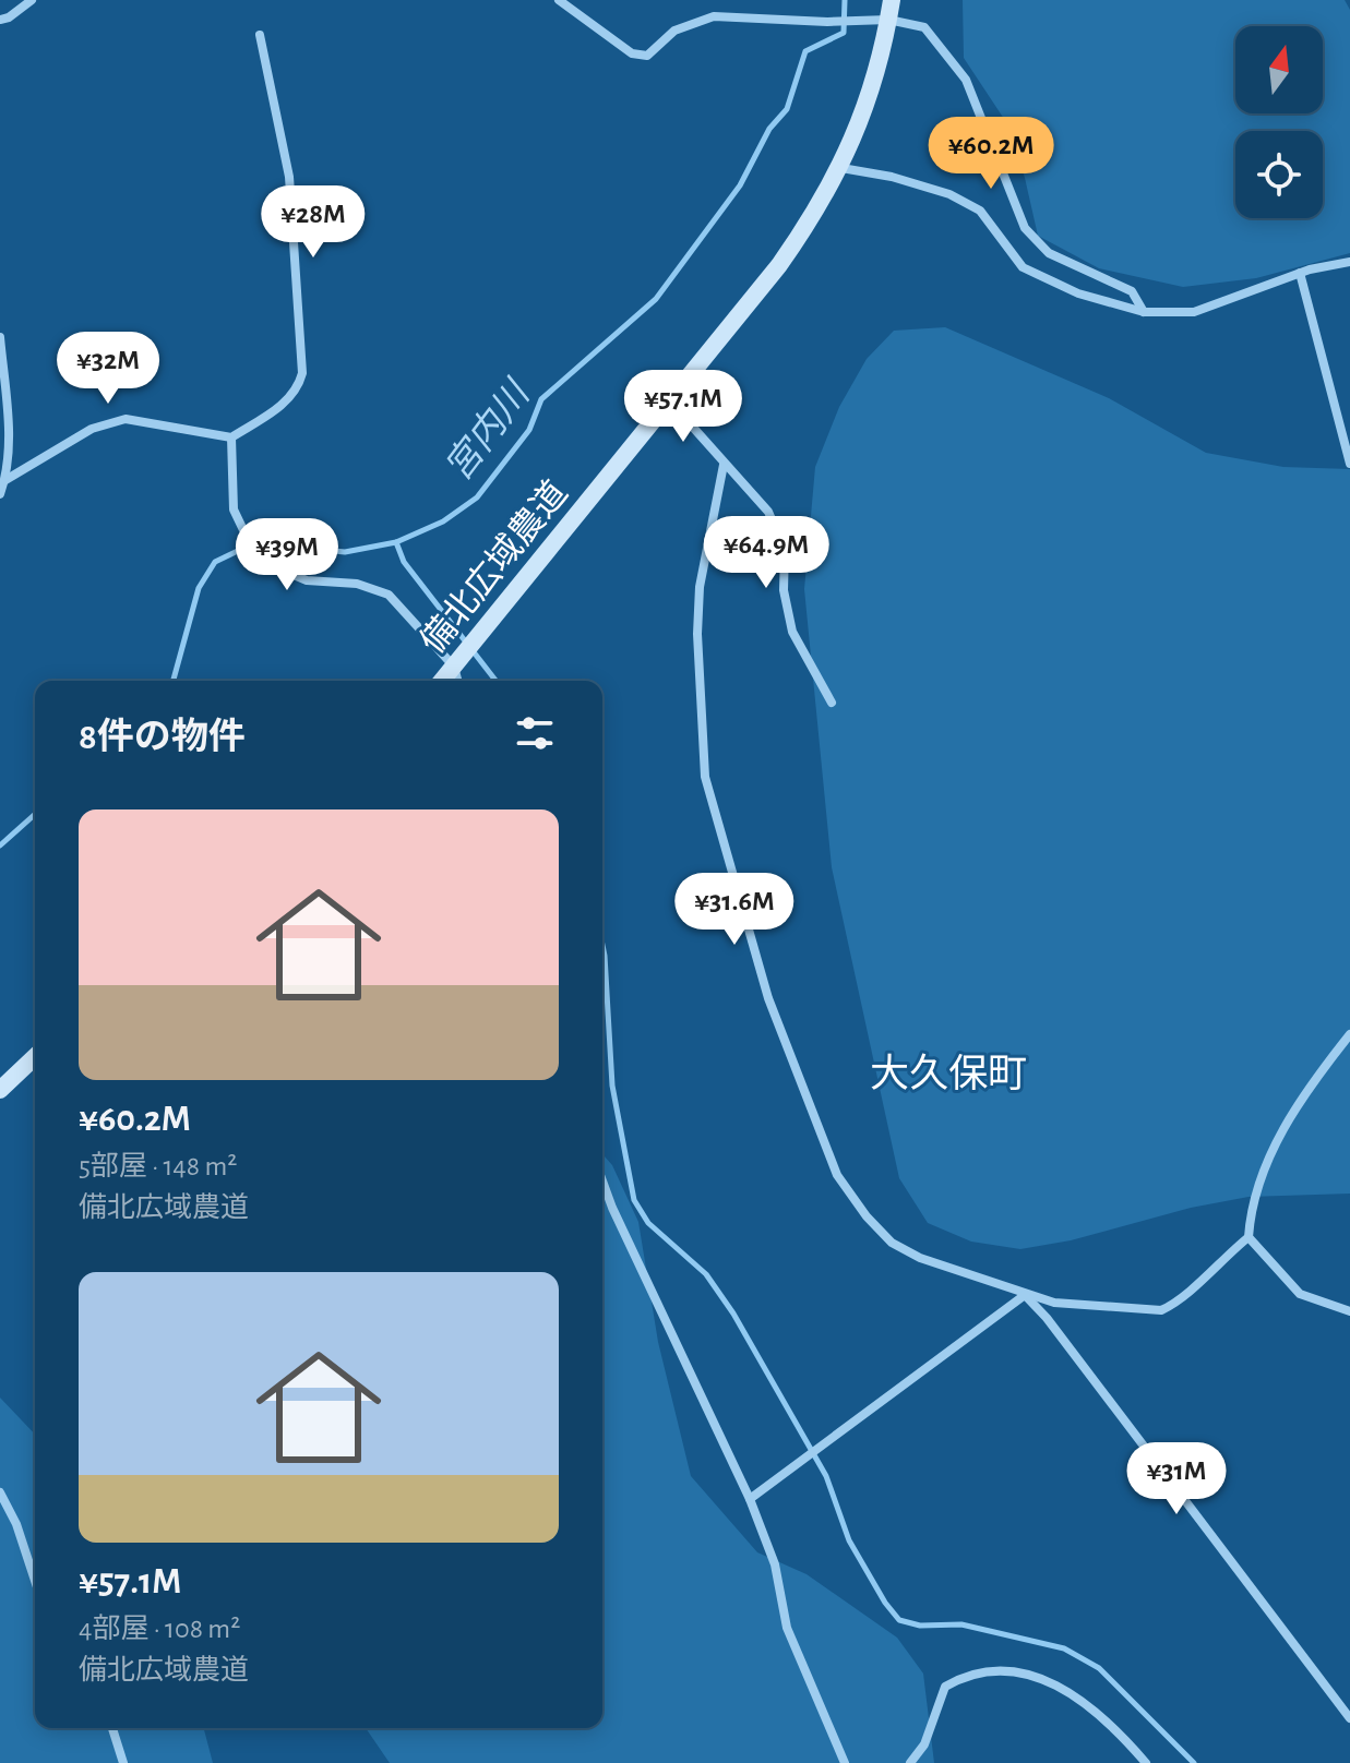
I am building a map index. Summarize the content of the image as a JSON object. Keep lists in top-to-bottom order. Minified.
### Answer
{"streets":{"street":["備北広域農道"]},"districts":["大久保町"],"water":["宮内川"],"north":"top","page":{"price":["¥60.2M","¥28M","¥32M","¥57.1M","¥64.9M","¥39M","¥31.6M","¥31M"],"heading":"8件の物件","list":[{"name":"¥60.2M","note":"5部屋 · 148 m² · 備北広域農道"},{"name":"¥57.1M","note":"4部屋 · 108 m² · 備北広域農道"}]}}
